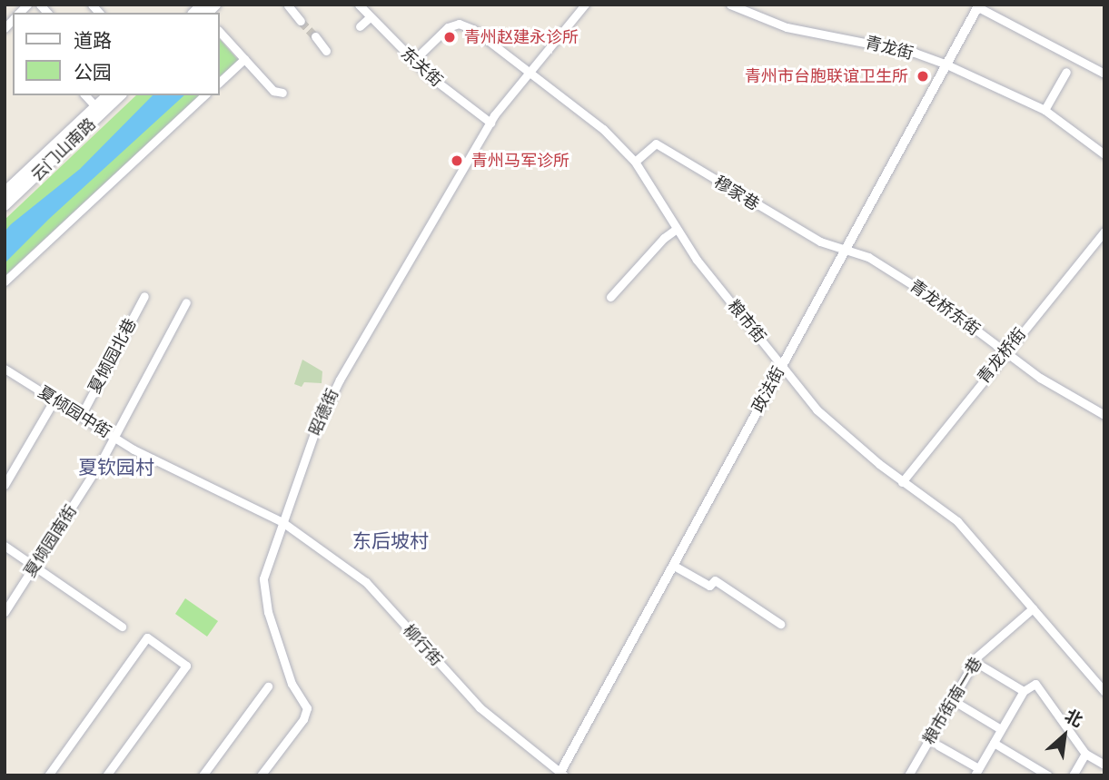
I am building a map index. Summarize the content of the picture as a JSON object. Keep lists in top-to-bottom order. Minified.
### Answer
{"streets":{"main road":["云门山南路"],"street":["青龙街","东关街","穆家巷","青龙桥东街","粮市街","夏倾园北巷","青龙桥街","政法街","夏倾园中街","昭德街","夏倾园南街","柳行街","粮市街南一巷"]},"crossings":[["青龙街","政法街"],["东关街","粮市街"],["东关街","昭德街"],["穆家巷","青龙桥东街"],["穆家巷","粮市街"],["穆家巷","政法街"],["青龙桥东街","青龙桥街"],["青龙桥东街","政法街"],["粮市街","青龙桥街"],["粮市街","政法街"],["粮市街","昭德街"],["粮市街","粮市街南一巷"],["夏倾园北巷","夏倾园中街"],["政法街","柳行街"],["夏倾园中街","昭德街"],["夏倾园中街","夏倾园南街"],["夏倾园中街","柳行街"],["昭德街","柳行街"]],"districts":["夏钦园村","东后坡村"],"places":["青州赵建永诊所","青州市台胞联谊卫生所","青州马军诊所"],"legend":["道路","公园"],"north":"top right"}
